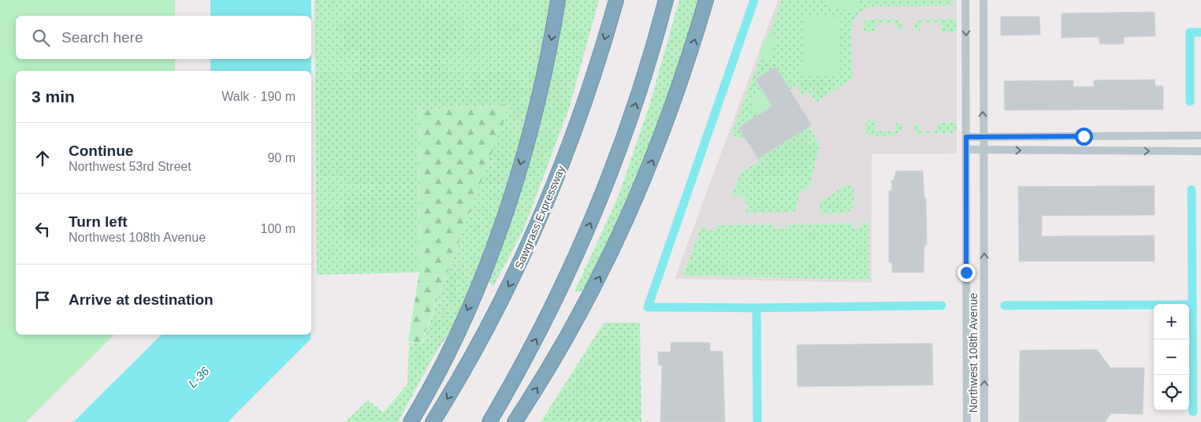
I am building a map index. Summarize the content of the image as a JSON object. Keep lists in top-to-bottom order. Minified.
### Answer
{"streets":{"highway":["Sawgrass Expressway"],"street":["Northwest 108th Avenue"]},"water":["L-36"],"page":{"search":"Search here","heading":["3 min","Walk · 190 m"],"list":[["Continue","Northwest 53rd Street","90 m"],["Turn left","Northwest 108th Avenue","100 m"],"Arrive at destination"],"map_buttons":["+","−"]}}
